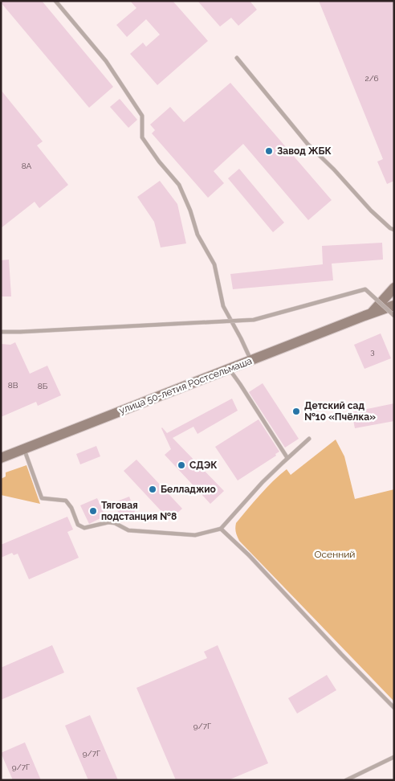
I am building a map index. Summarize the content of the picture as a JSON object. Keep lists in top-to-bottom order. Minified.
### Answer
{"streets":{"main road":["улица 50-летия Ростсельмаша"]},"parks":["Осенний"],"places":["Завод ЖБК","Детский сад №10 «Пчёлка»","СДЭК","Белладжио","Тяговая подстанция №8"],"house_numbers":["2/6","8А","3","8В","8Б","9/7Г","9/7Г","9/7Г"]}
